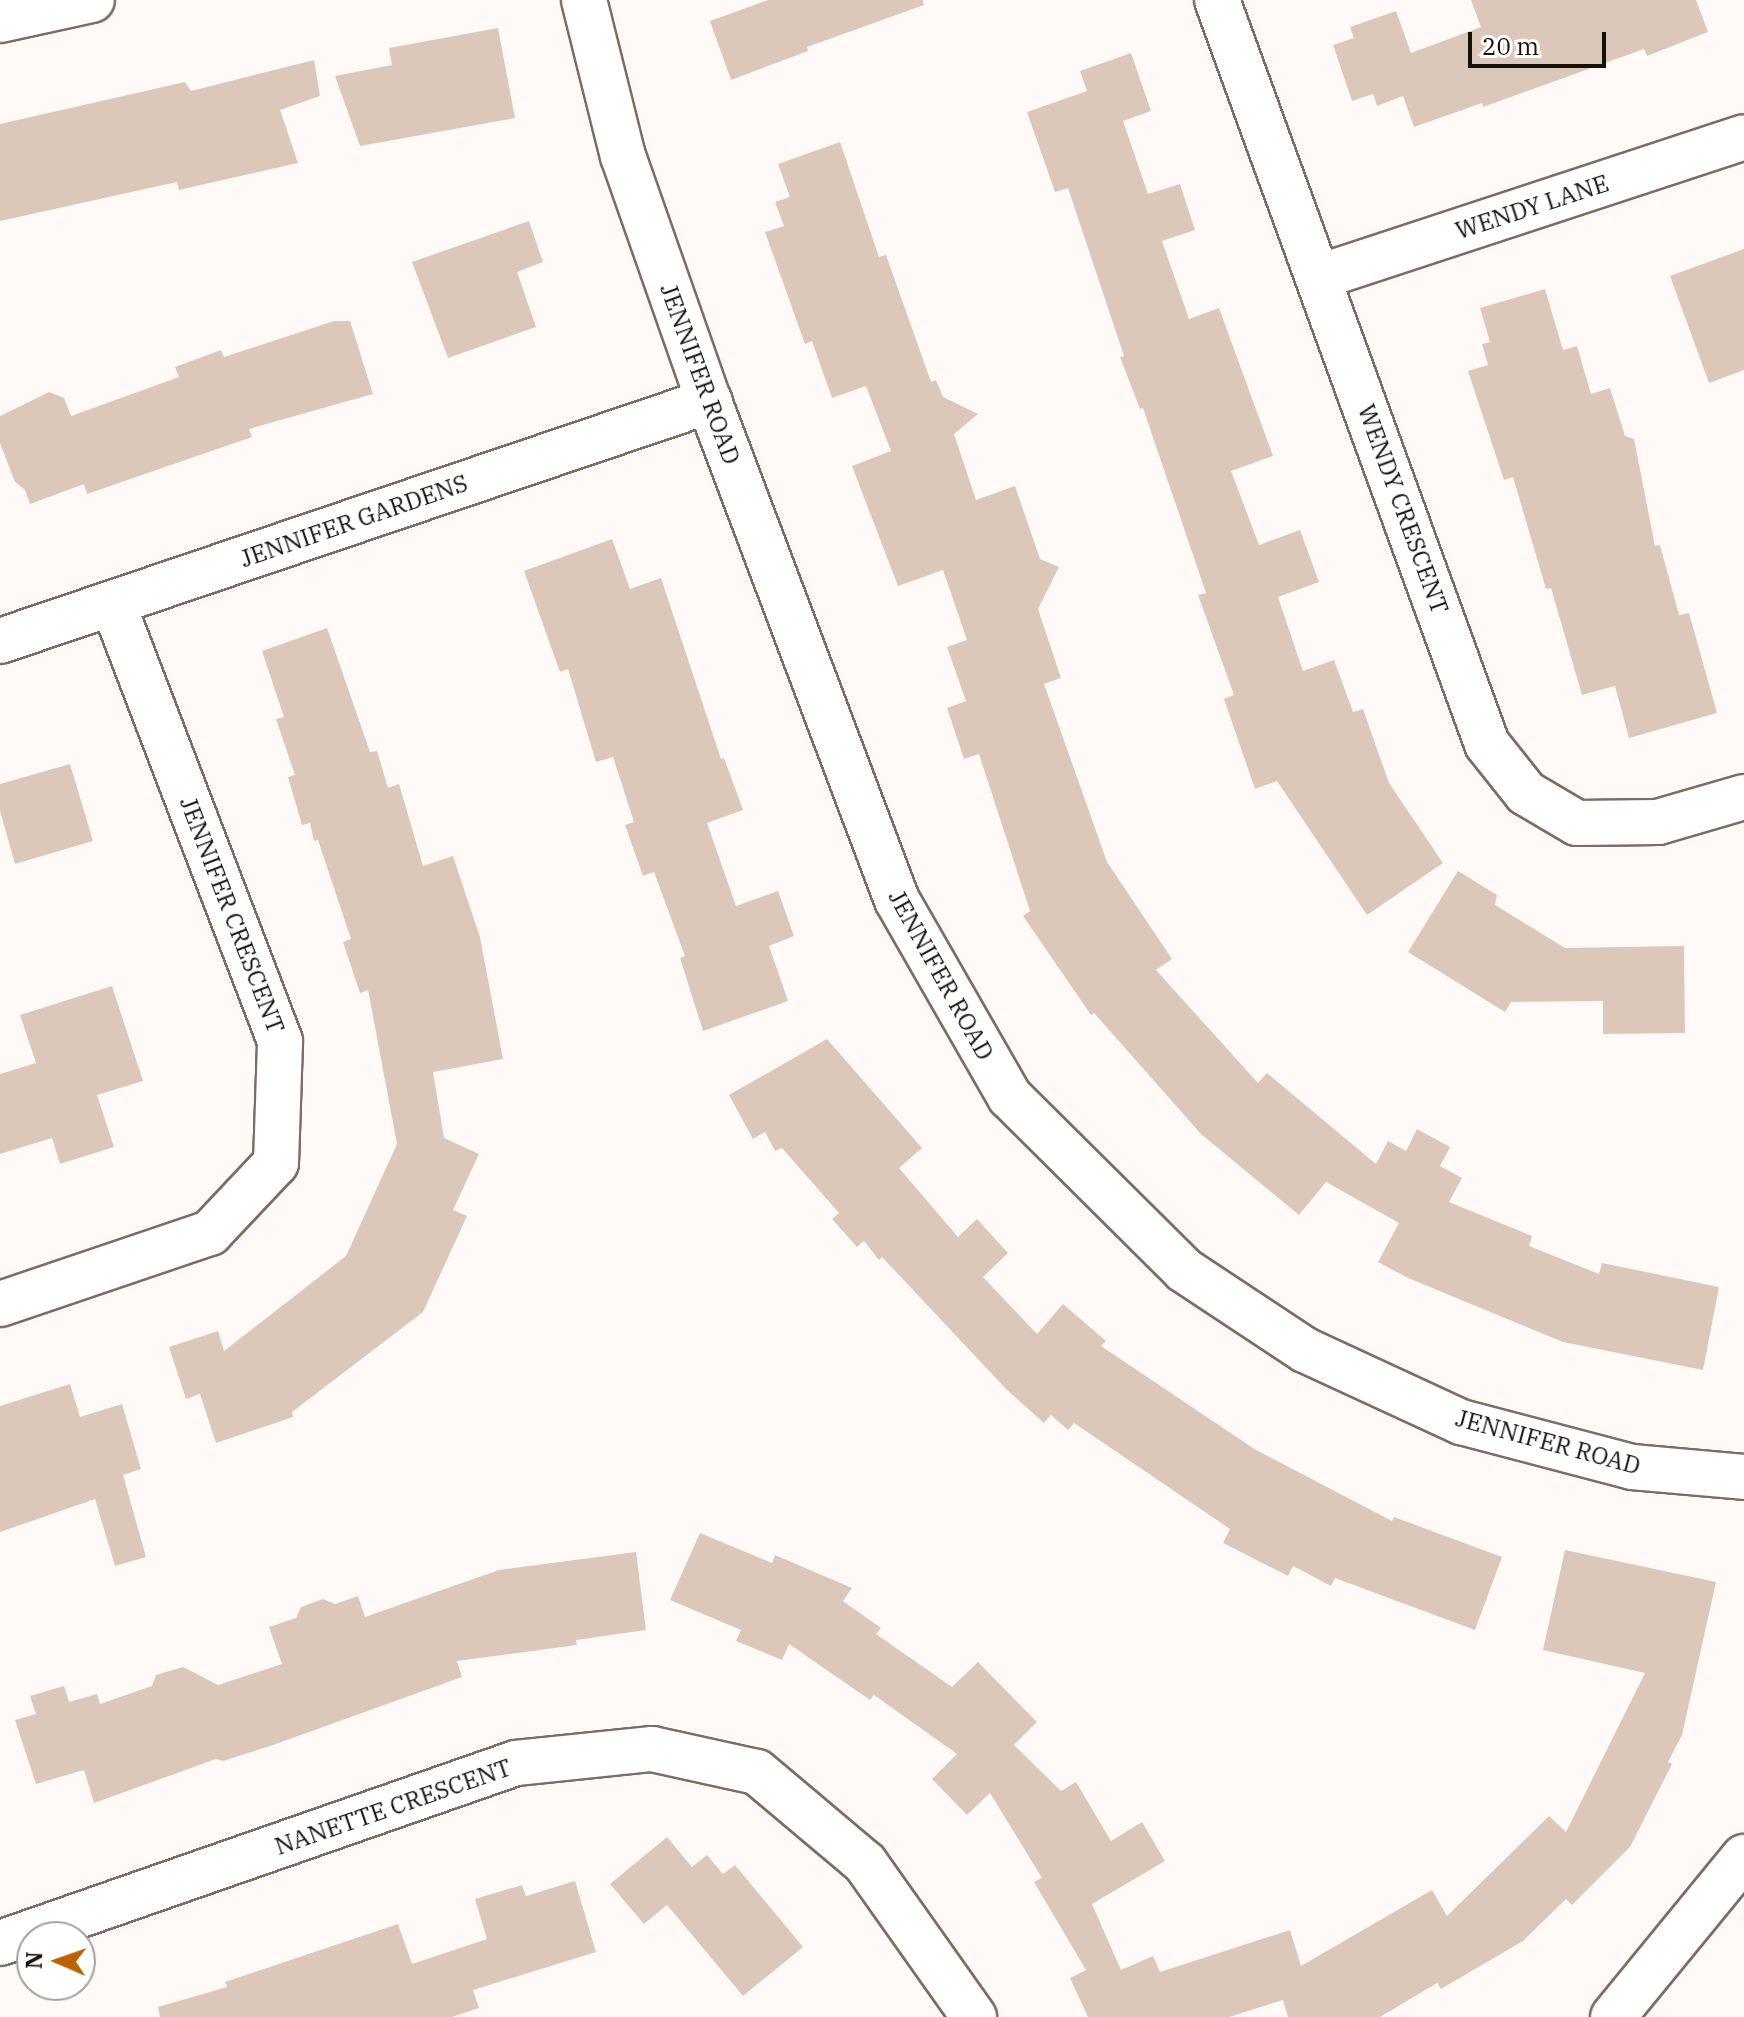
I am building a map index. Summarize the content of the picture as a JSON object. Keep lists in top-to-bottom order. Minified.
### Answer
{"streets":{"street":["WENDY LANE","JENNIFER ROAD","WENDY CRESCENT","JENNIFER GARDENS","JENNIFER CRESCENT","NANETTE CRESCENT"]},"crossings":[["WENDY LANE","WENDY CRESCENT"],["JENNIFER ROAD","JENNIFER GARDENS"],["JENNIFER GARDENS","JENNIFER CRESCENT"]],"scale_bar":"20 m","north":"left"}
